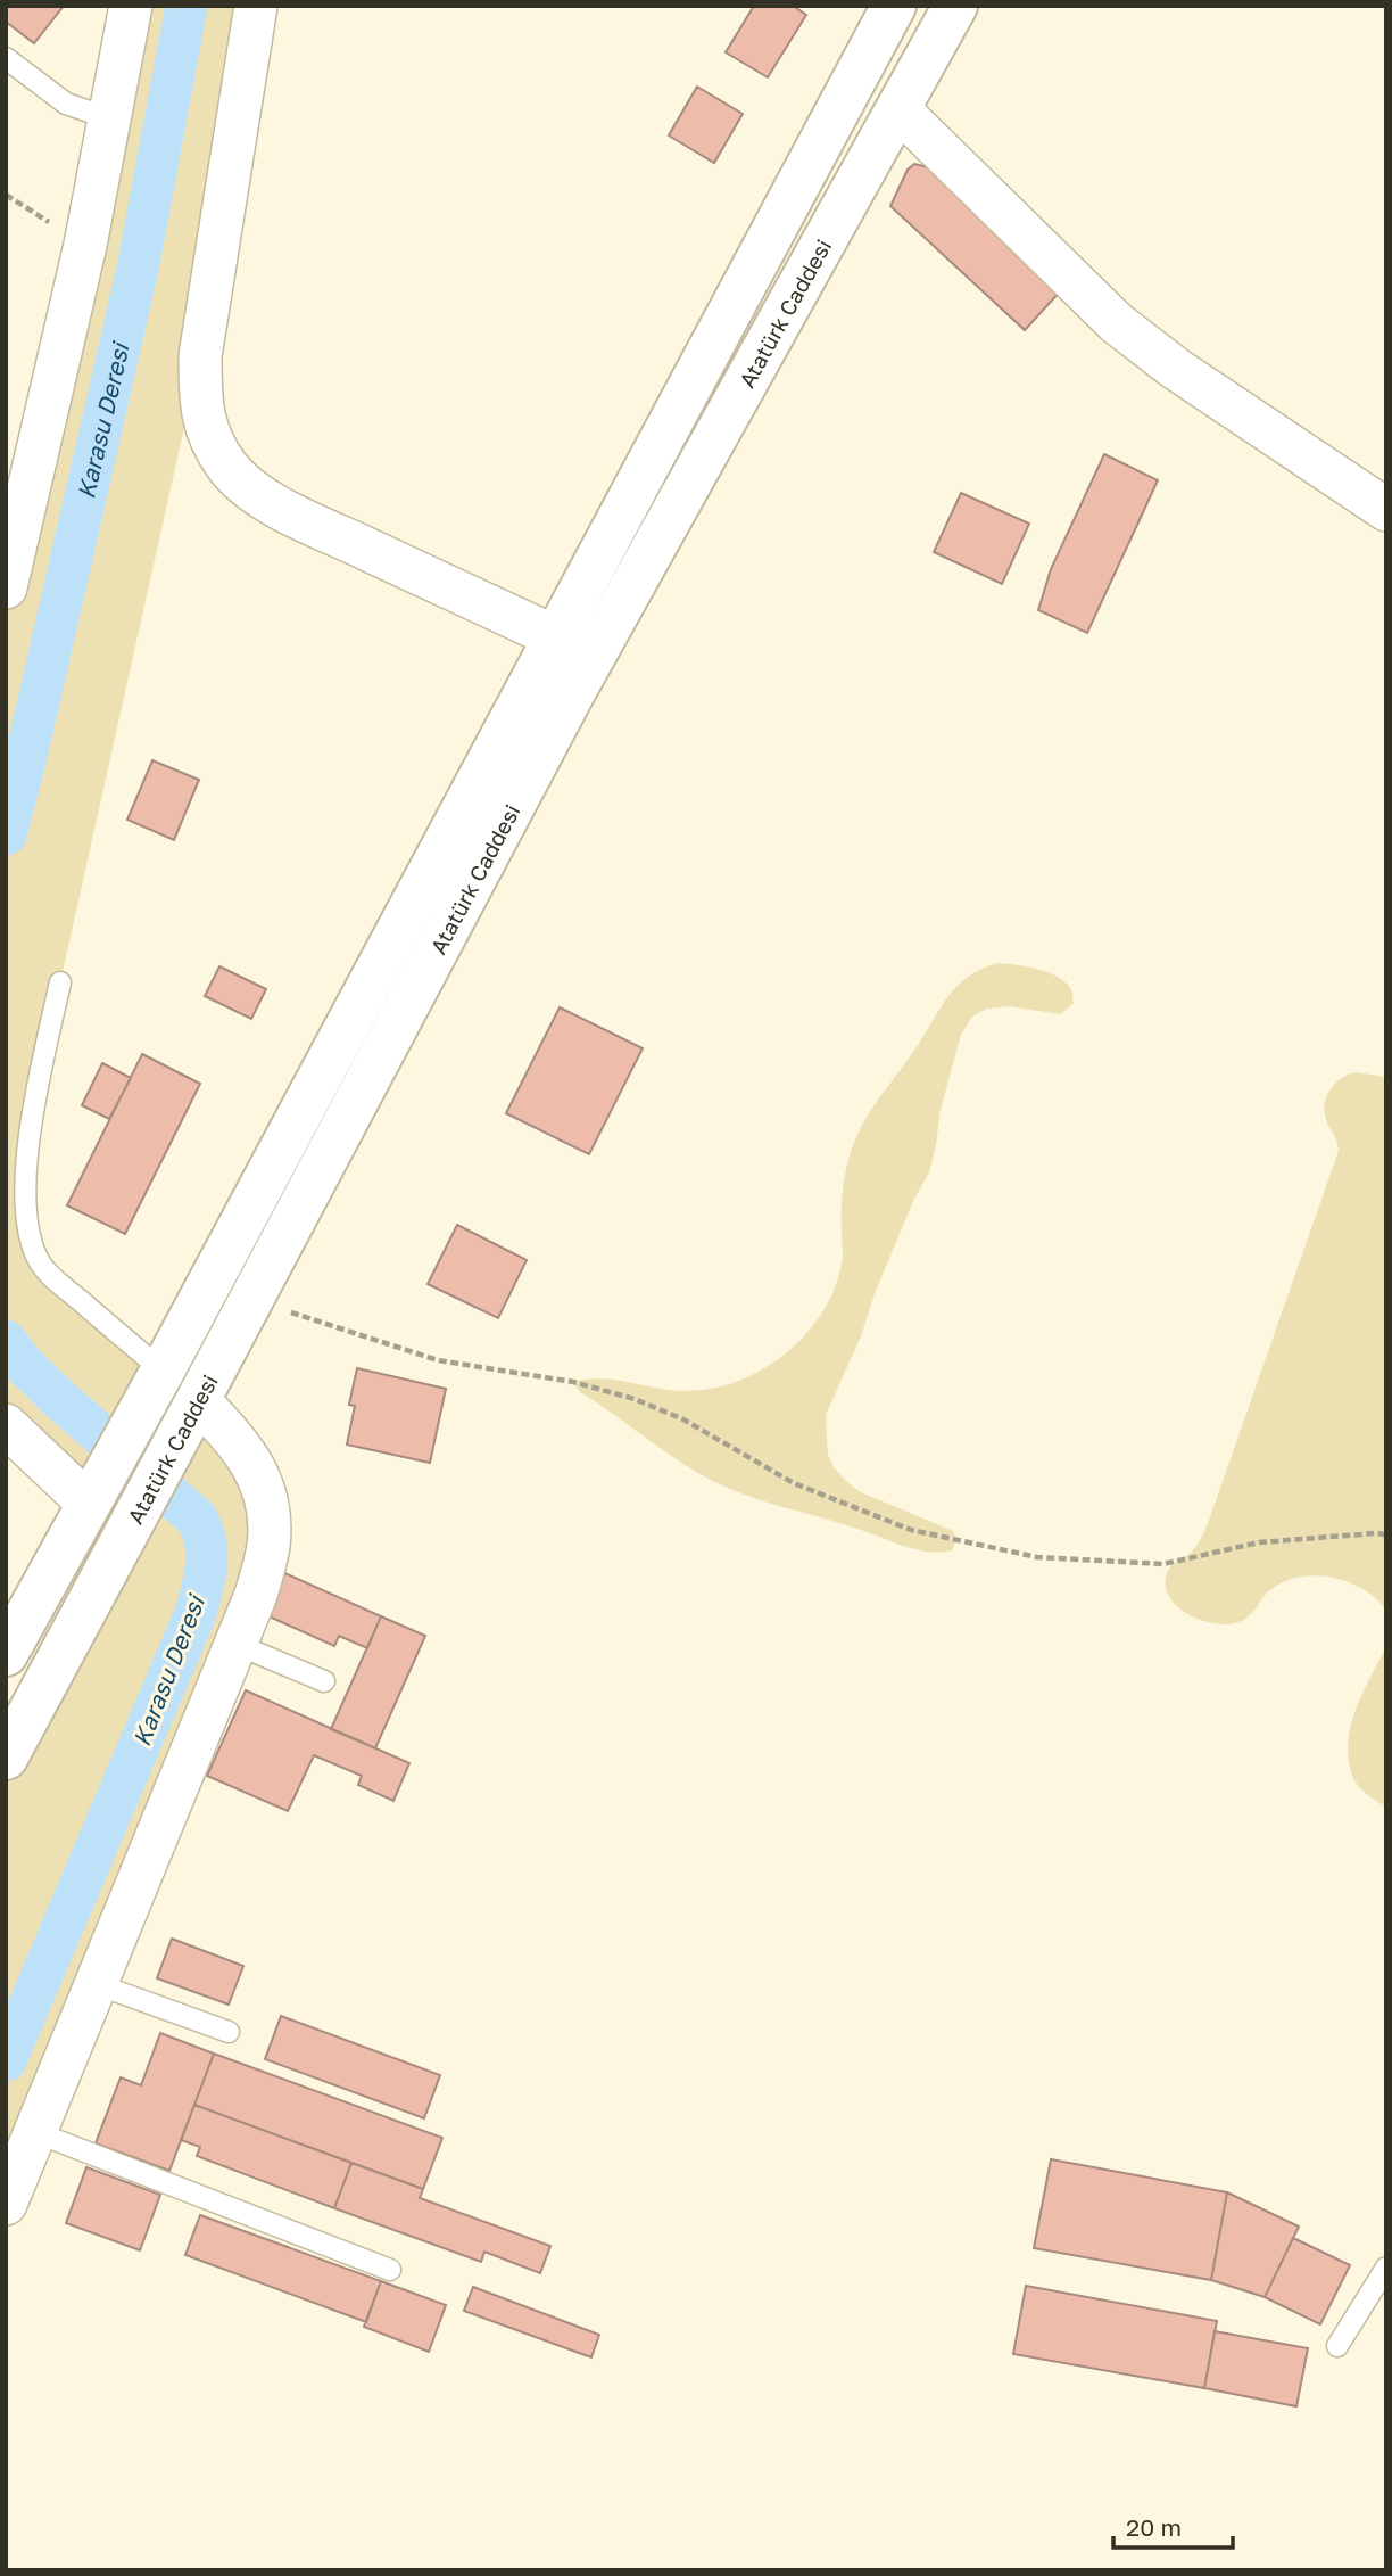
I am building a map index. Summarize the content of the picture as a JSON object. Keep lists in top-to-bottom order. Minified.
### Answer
{"streets":{"highway":["Atatürk Caddesi"]},"water":["Karasu Deresi"],"scale_bar":"20 m"}
